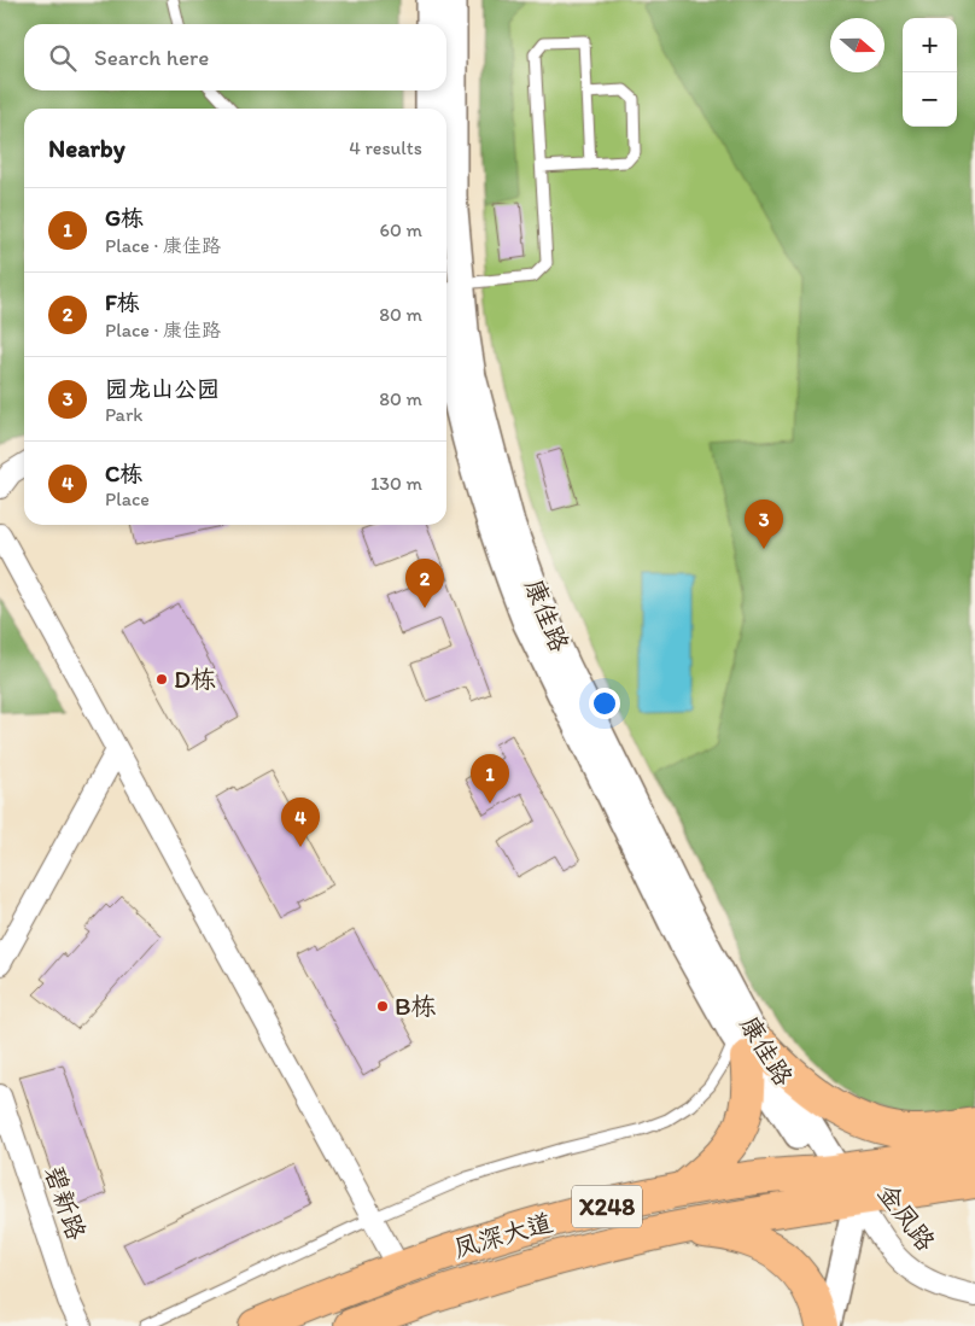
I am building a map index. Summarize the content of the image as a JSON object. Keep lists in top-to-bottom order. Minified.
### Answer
{"streets":{"main road":["X248","凤深大道"],"street":["康佳路","碧新路","金凤路"]},"crossings":[["康佳路","金凤路"],["康佳路","凤深大道"],["金凤路","凤深大道"]],"places":["D栋","B栋"],"north":"right","page":{"map_buttons":["+","−"],"search":"Search here","heading":["Nearby","4 results"],"list":[{"mark":"1","name":"G栋","note":"Place · 康佳路","value":"60 m"},{"mark":"2","name":"F栋","note":"Place · 康佳路","value":"80 m"},{"mark":"3","name":"园龙山公园","note":"Park","value":"80 m"},{"mark":"4","name":"C栋","note":"Place","value":"130 m"}],"pins":["3","2","1","4"]}}
